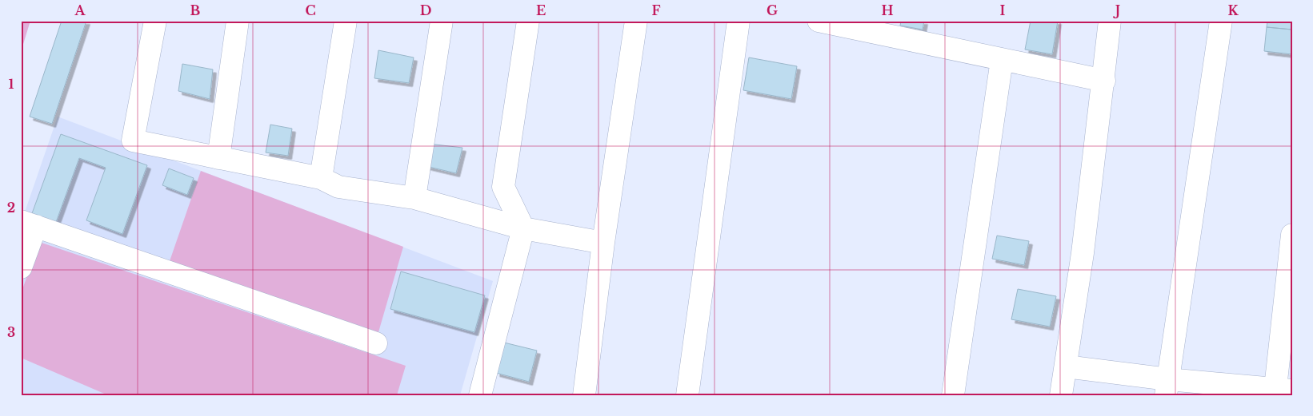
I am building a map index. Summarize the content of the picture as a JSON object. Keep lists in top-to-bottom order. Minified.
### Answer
{"grid":{"columns":["A","B","C","D","E","F","G","H","I","J","K"],"rows":["1","2","3"]}}
